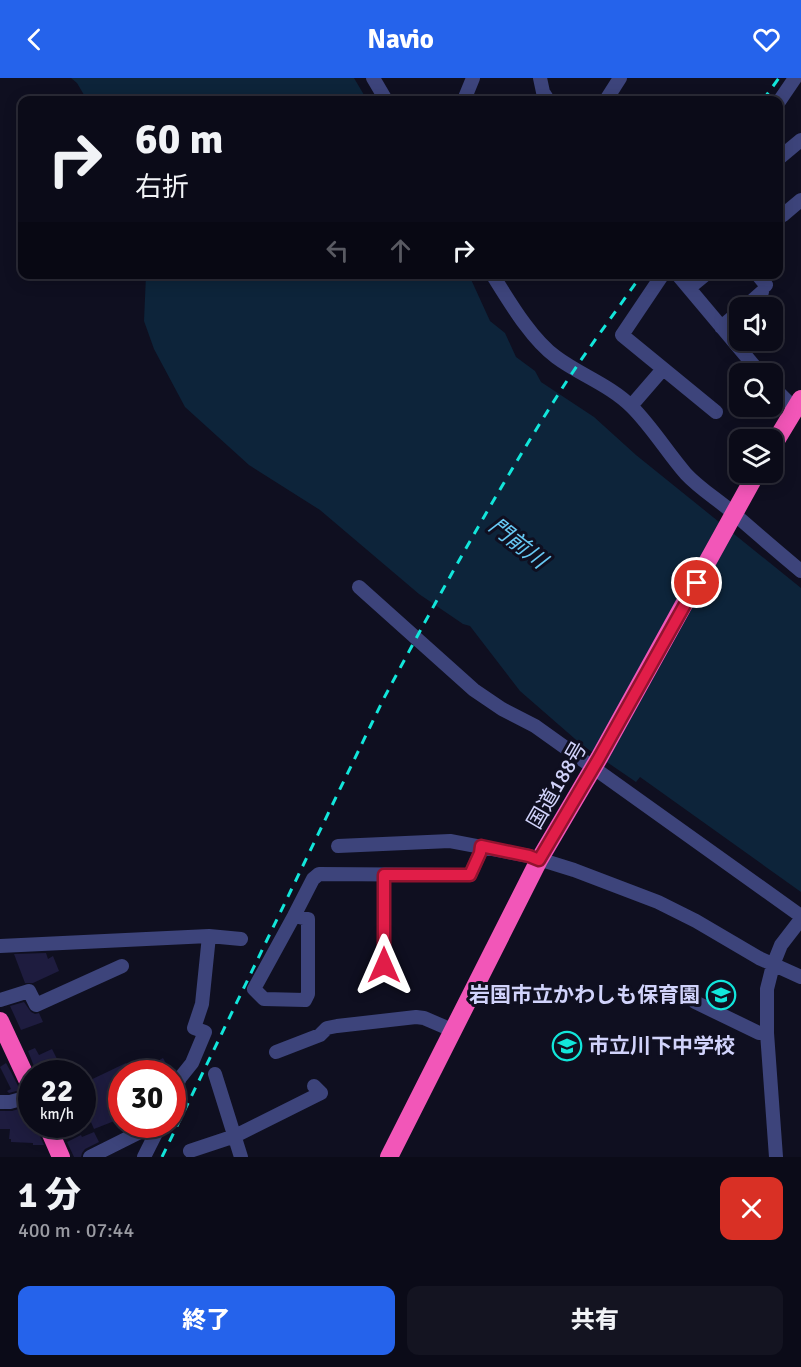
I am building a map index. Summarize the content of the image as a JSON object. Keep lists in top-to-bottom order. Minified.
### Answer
{"streets":{"highway":["国道188号"]},"water":["門前川"],"places":{"school or university":["岩国市立かわしも保育園","市立川下中学校"]},"page":{"header":"Navio","turn":["60 m","右折"],"speed":"22 km/h","limit":"30","heading":["1 分","400 m · 07:44"],"buttons":["終了","共有"]}}
